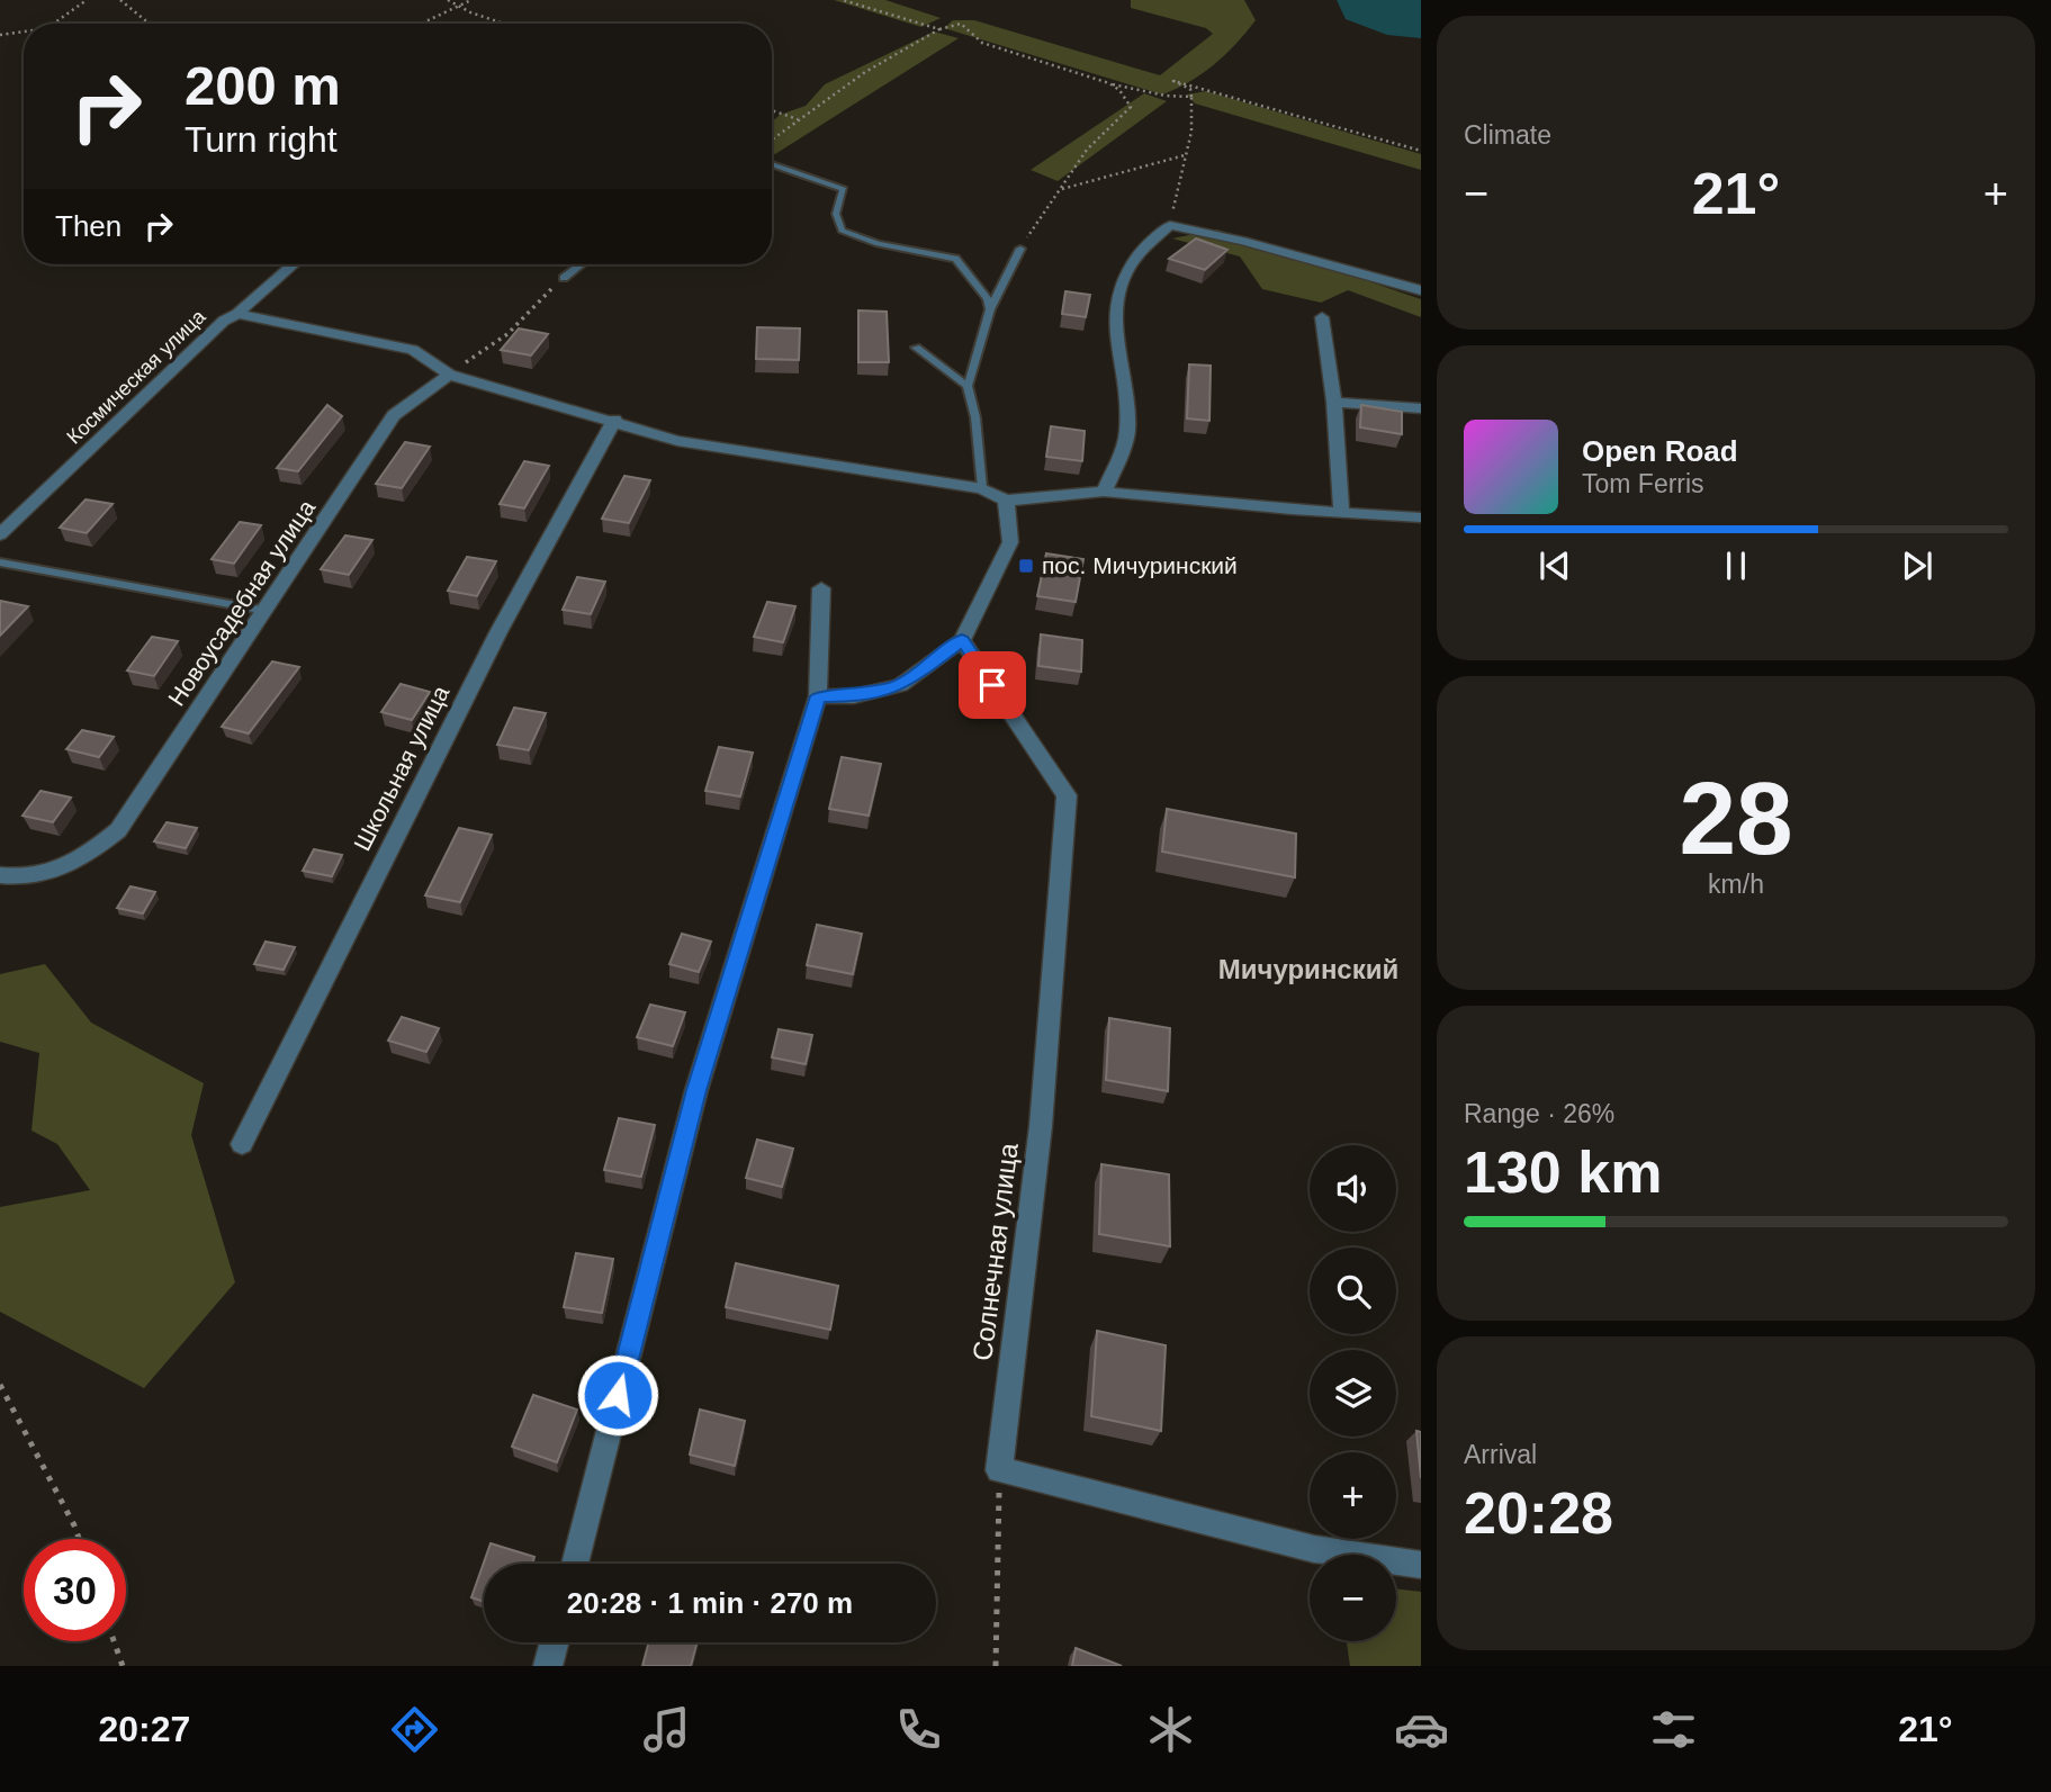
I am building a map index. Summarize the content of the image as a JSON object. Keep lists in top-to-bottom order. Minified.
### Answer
{"streets":{"street":["Космическая улица","Новоусадебная улица","Школьная улица","Солнечная улица"]},"districts":["Мичуринский"],"places":{"transit":["пос. Мичуринский"]},"page":{"tile":["Climate",["28","km/h"],["Range · 26%","130 km"],["Arrival","20:28"]],"turn":["200 m","Turn right"],"heat":["−","21°","+"],"then":"Then","song":["Open Road","Tom Ferris"],"map_buttons":["+","−"],"limit":"30","trip":"20:28 · 1 min · 270 m","tabs":["20:27","21°"]}}
